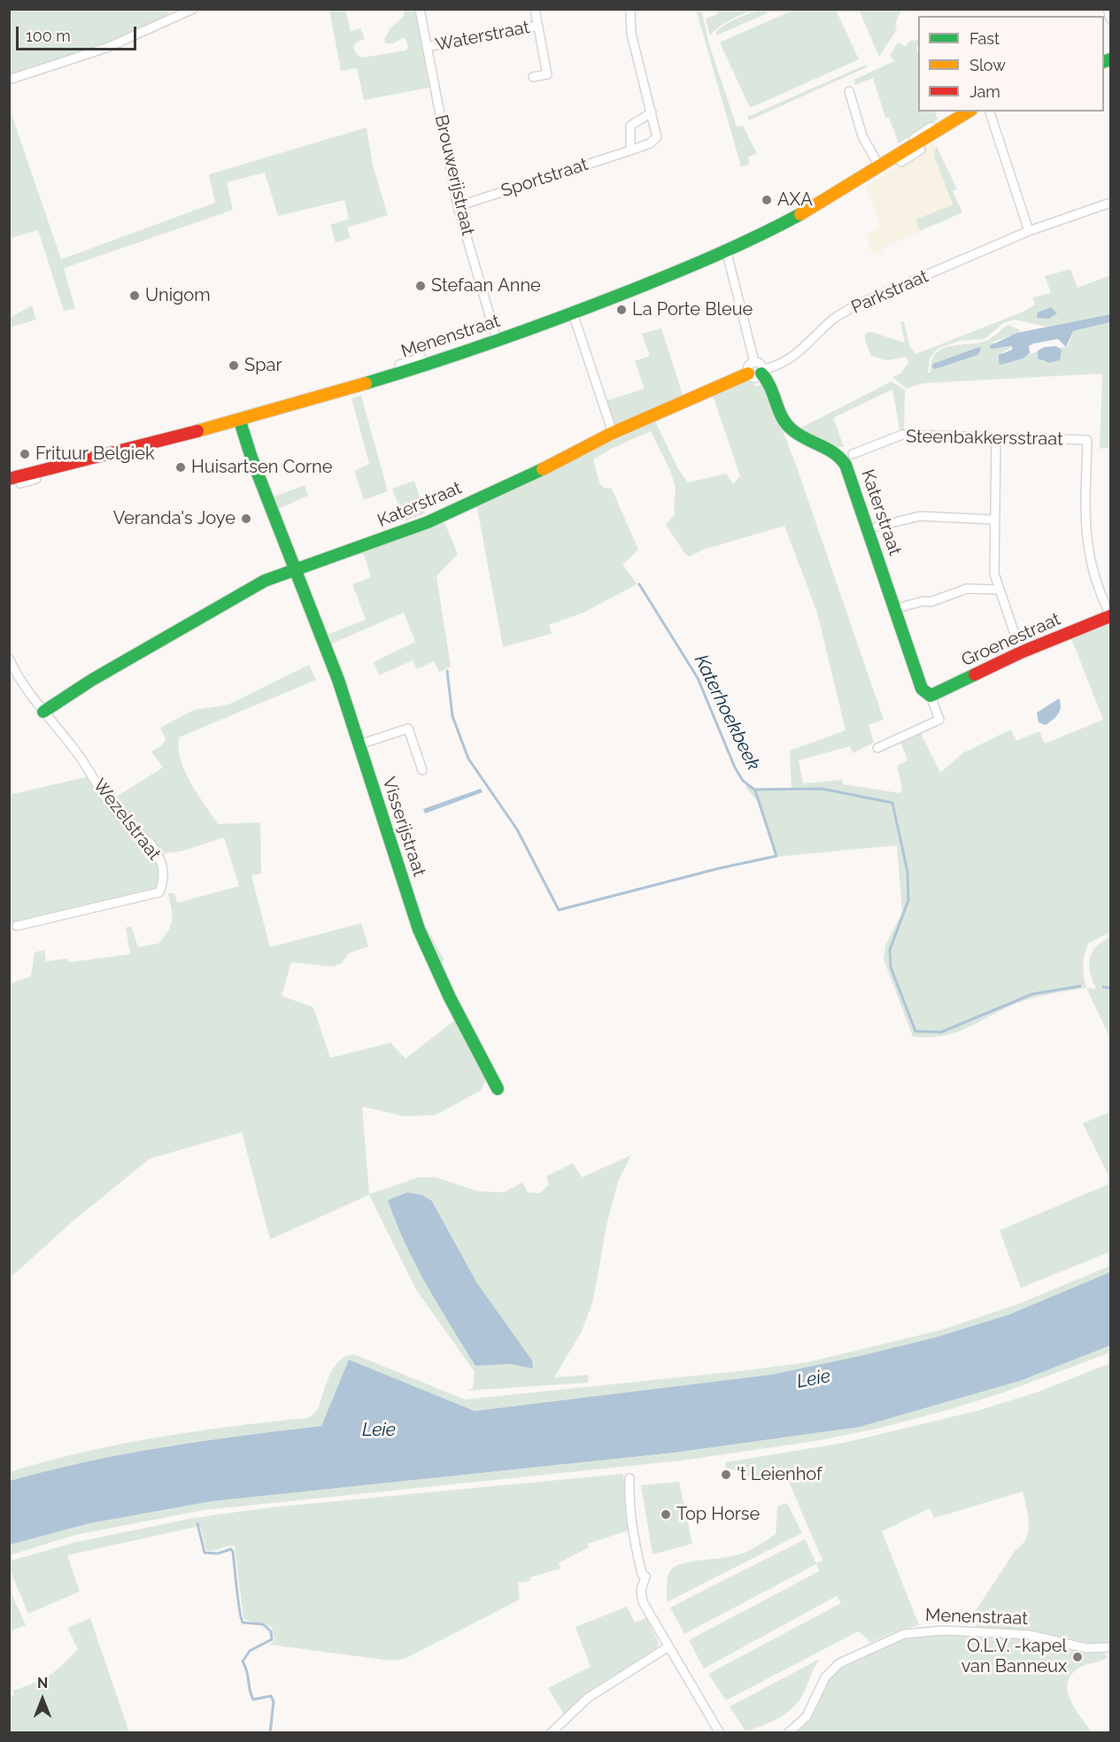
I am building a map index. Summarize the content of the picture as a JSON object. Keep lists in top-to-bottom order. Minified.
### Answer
{"streets":{"street":["Waterstraat","Brouwerijstraat","Sportstraat","Parkstraat","Menenstraat","Steenbakkersstraat","Katerstraat","Groenestraat","Wezelstraat","Visserijstraat"]},"crossings":[["Waterstraat","Brouwerijstraat"],["Brouwerijstraat","Sportstraat"],["Brouwerijstraat","Menenstraat"],["Parkstraat","Katerstraat"],["Menenstraat","Visserijstraat"],["Steenbakkersstraat","Groenestraat"],["Katerstraat","Groenestraat"],["Katerstraat","Visserijstraat"]],"water":["Katerhoekbeek","Leie"],"places":["AXA","Stefaan Anne","Unigom","La Porte Bleue","Spar","Frituur Belgiek","Huisartsen Corne","Veranda's Joye","'t Leienhof","Top Horse","O.L.V. -kapel van Banneux"],"legend":["Fast","Slow","Jam"],"scale_bar":"100 m","north":"top"}
